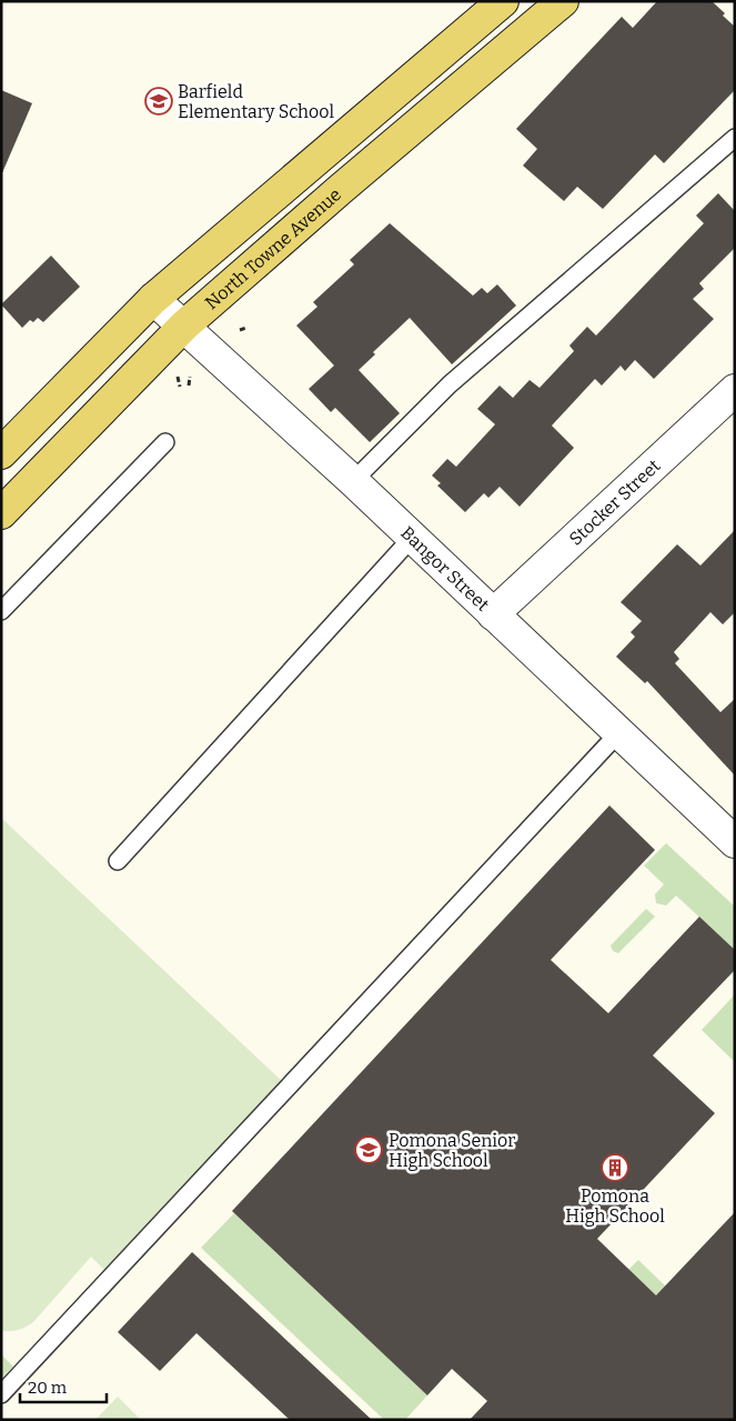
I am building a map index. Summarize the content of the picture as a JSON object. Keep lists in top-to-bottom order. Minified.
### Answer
{"streets":{"main road":["North Towne Avenue"],"street":["Stocker Street","Bangor Street"]},"crossings":[["North Towne Avenue","Bangor Street"],["Stocker Street","Bangor Street"]],"places":{"school or university":["Barfield Elementary School","Pomona Senior High School"],"building":["Pomona High School"]},"scale_bar":"20 m"}
